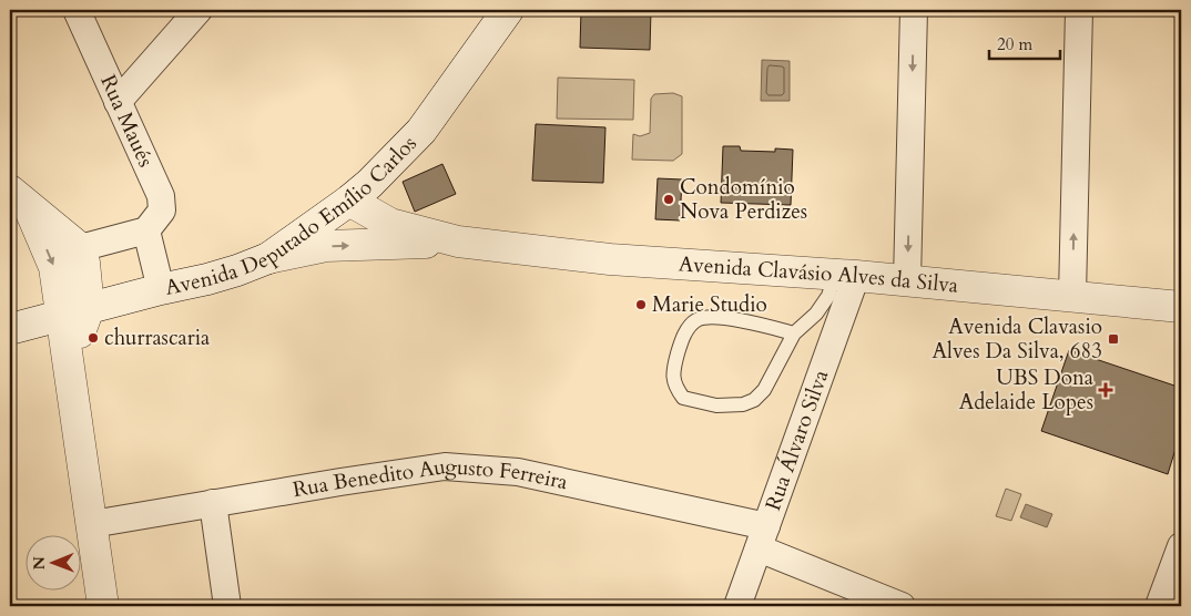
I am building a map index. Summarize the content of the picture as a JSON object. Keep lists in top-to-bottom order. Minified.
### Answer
{"streets":{"street":["Rua Maués","Avenida Deputado Emílio Carlos","Avenida Clavásio Alves da Silva","Rua Álvaro Silva","Rua Benedito Augusto Ferreira"]},"crossings":[["Avenida Deputado Emílio Carlos","Avenida Clavásio Alves da Silva"],["Avenida Clavásio Alves da Silva","Rua Álvaro Silva"],["Rua Álvaro Silva","Rua Benedito Augusto Ferreira"]],"places":{"other":["Condomínio Nova Perdizes","Marie Studio","churrascaria"],"transit":["Avenida Clavasio Alves Da Silva, 683"],"health":["UBS Dona Adelaide Lopes"]},"scale_bar":"20 m","north":"left"}
